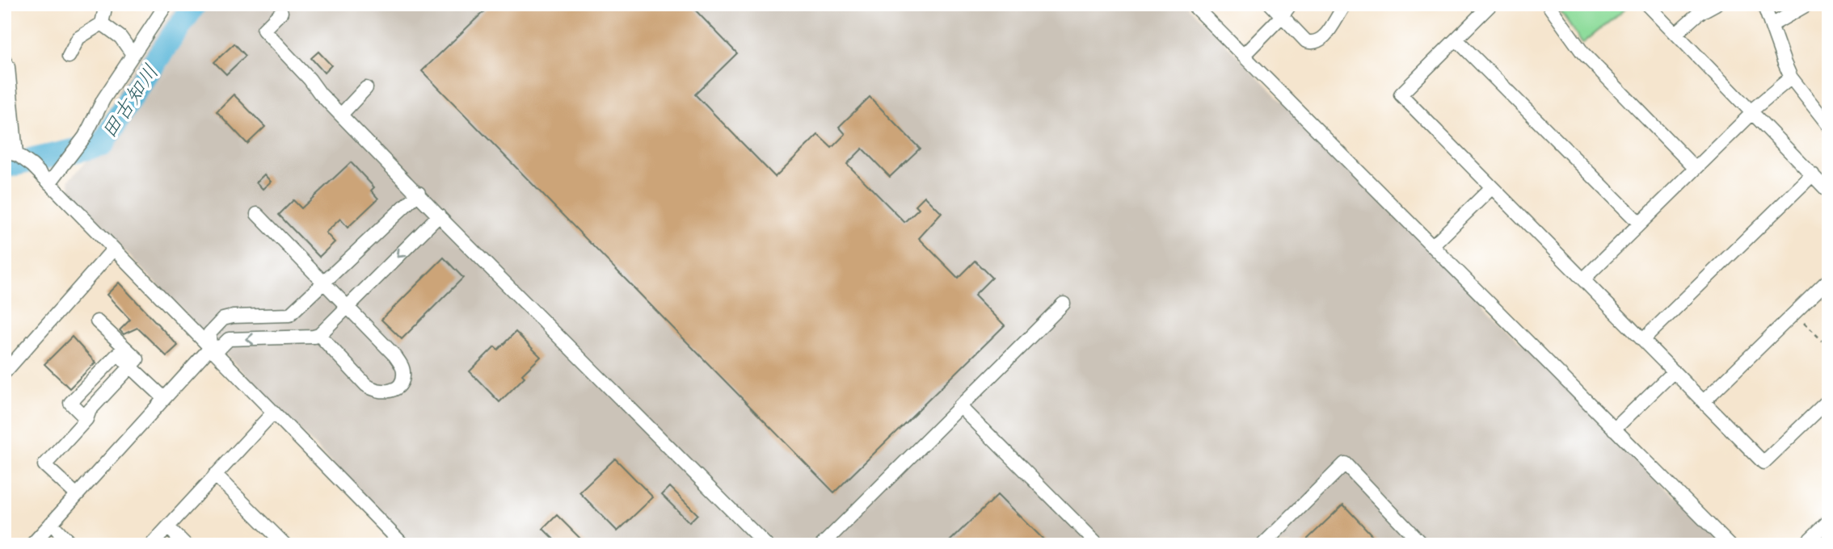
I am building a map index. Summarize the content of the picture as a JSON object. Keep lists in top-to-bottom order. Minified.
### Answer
{"water":["田古知川"]}
